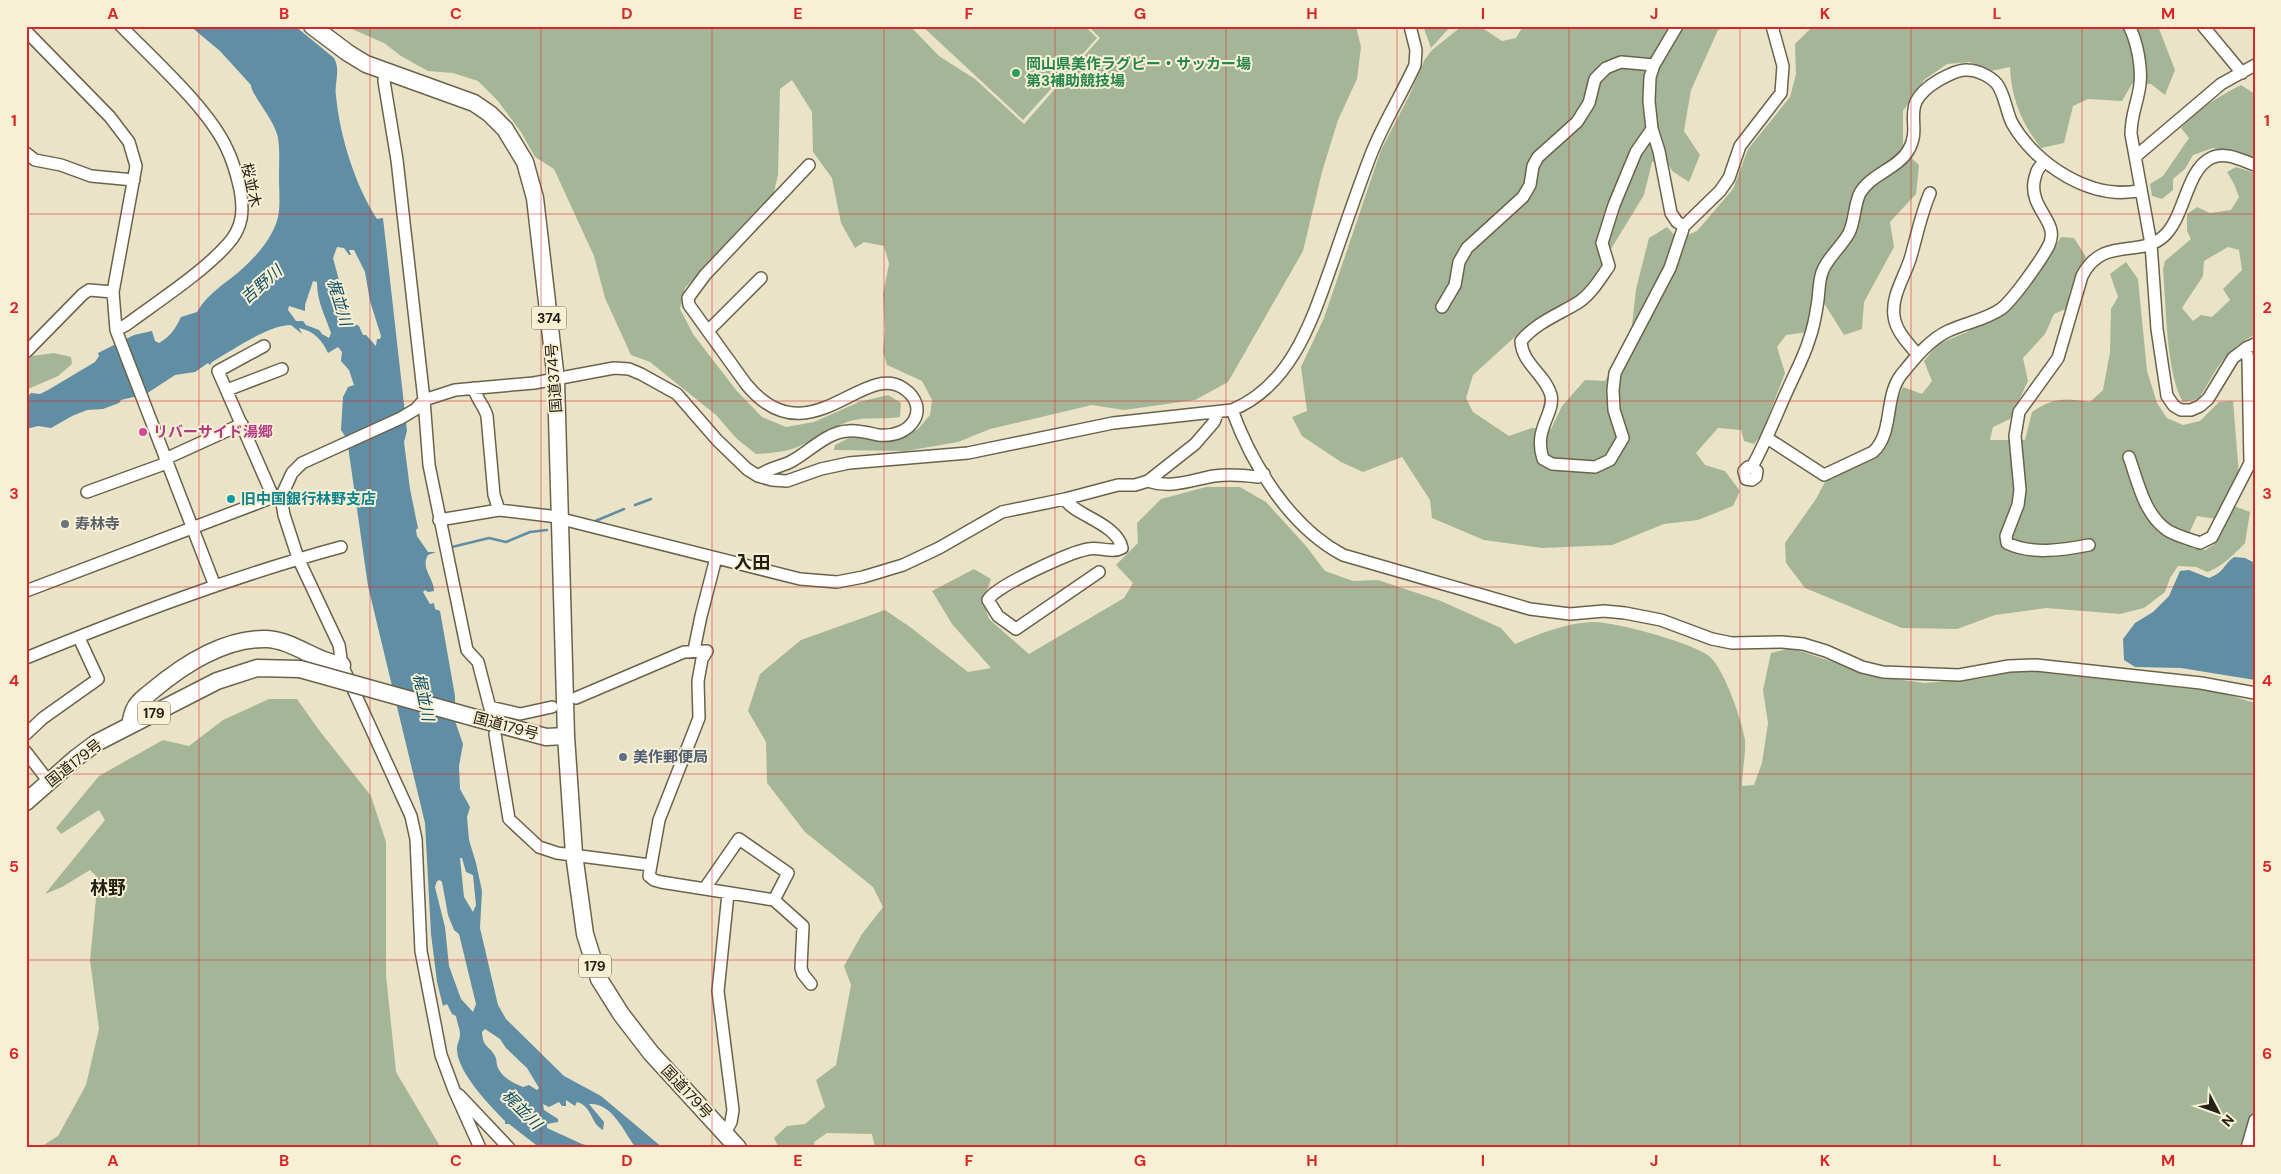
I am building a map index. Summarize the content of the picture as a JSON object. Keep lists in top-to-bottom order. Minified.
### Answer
{"streets":{"highway":["374","国道374号","179","国道179号"],"street":["桜並木"]},"crossings":[["国道374号","国道179号"]],"districts":["入田","林野"],"water":["吉野川","梶並川"],"places":["岡山県美作ラグビー・サッカー場 第3補助競技場","リバーサイド湯郷","旧中国銀行林野支店","寿林寺","美作郵便局"],"north":"bottom right","grid":{"columns":["A","B","C","D","E","F","G","H","I","J","K","L","M"],"rows":["1","2","3","4","5","6"]}}
